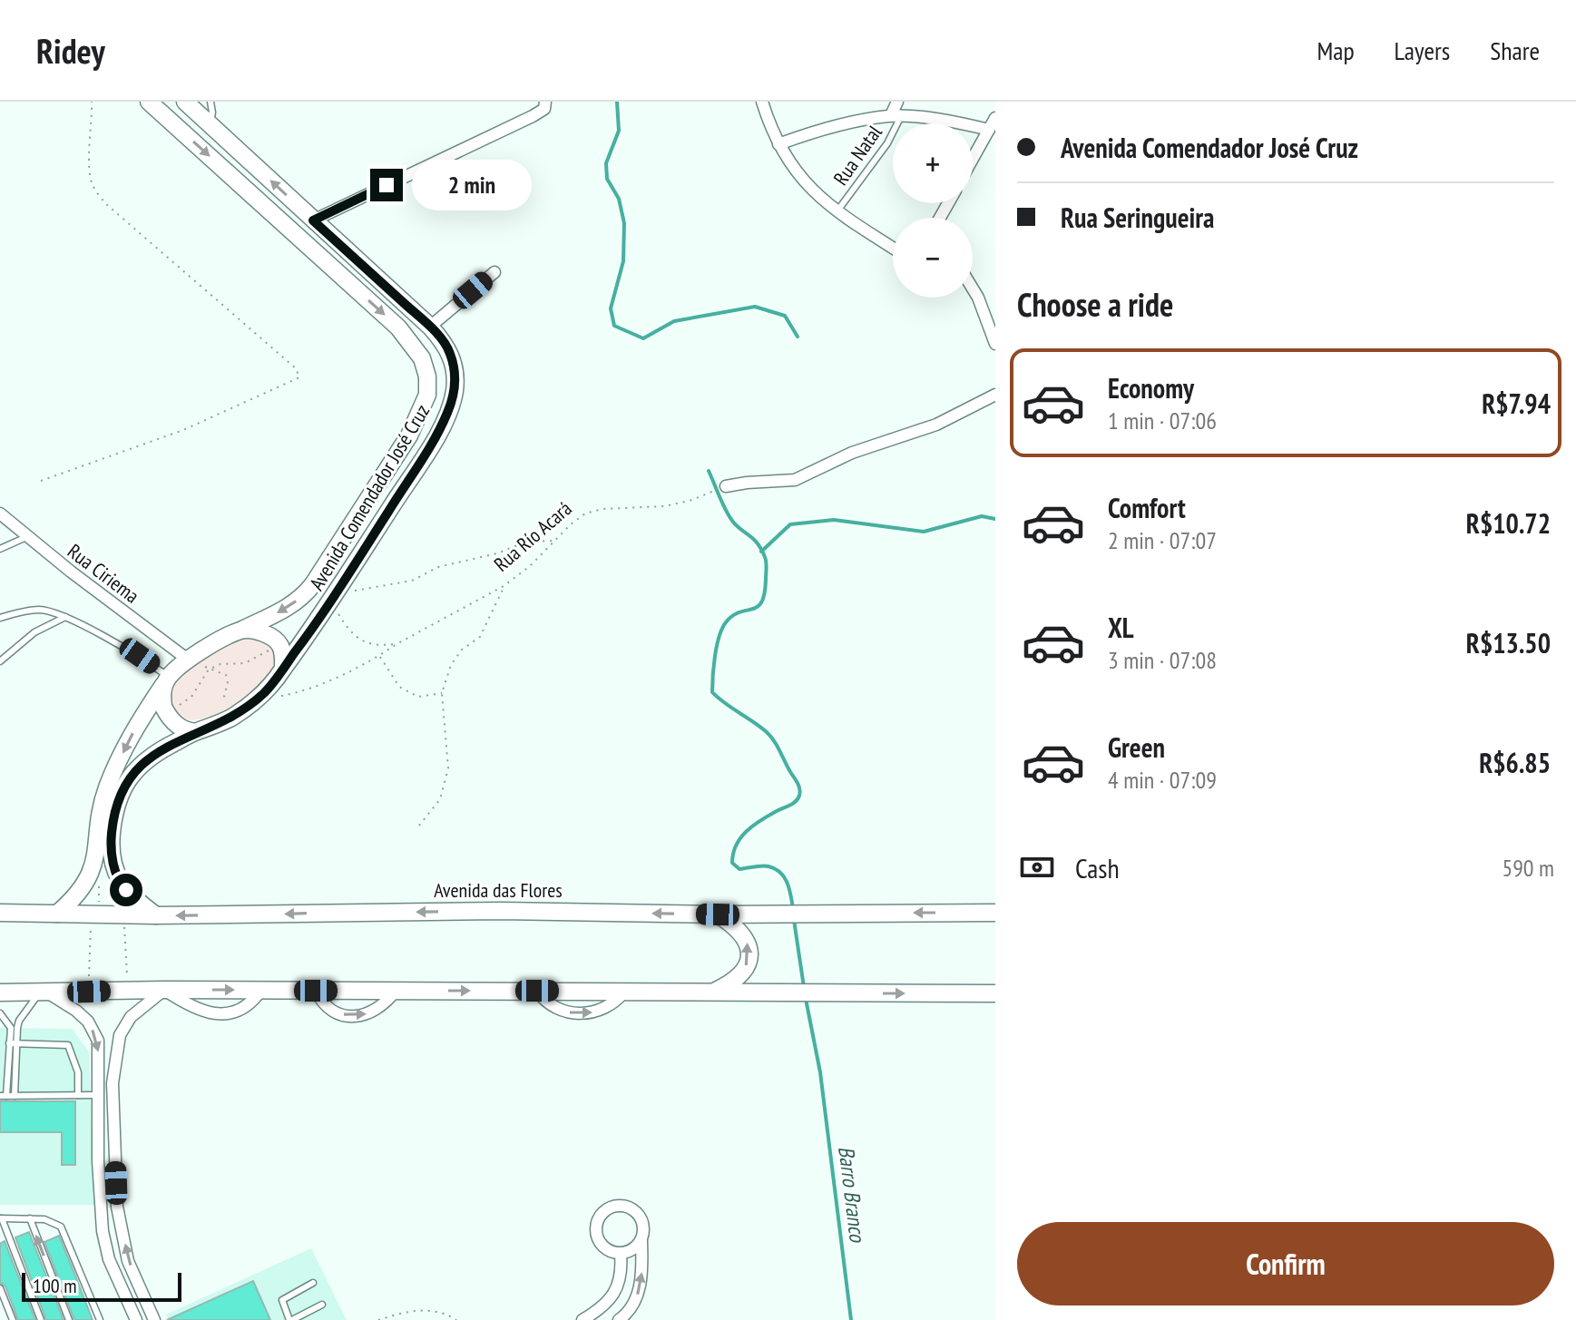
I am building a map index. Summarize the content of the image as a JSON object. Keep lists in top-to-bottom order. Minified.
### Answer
{"streets":{"street":["Avenida Comendador José Cruz","Rua Ciriema","Avenida das Flores"],"lane":["Rua Natal"],"path":["Rua Río Acará"]},"crossings":[["Avenida Comendador José Cruz","Rua Ciriema"]],"water":["Barro Branco"],"scale_bar":"100 m","page":{"header":"Ridey","nav":["Map","Layers","Share"],"banner":["Avenida Comendador José Cruz","Rua Seringueira"],"map_buttons":["+","−"],"bubble":"2 min","heading":"Choose a ride","list":[{"name":"Economy","note":"1 min · 07:06","value":"R$7.94"},{"name":"Comfort","note":"2 min · 07:07","value":"R$10.72"},{"name":"XL","note":"3 min · 07:08","value":"R$13.50"},{"name":"Green","note":"4 min · 07:09","value":"R$6.85"}],"pay":["Cash","590 m"],"buttons":"Confirm","scale":"100 m"}}
